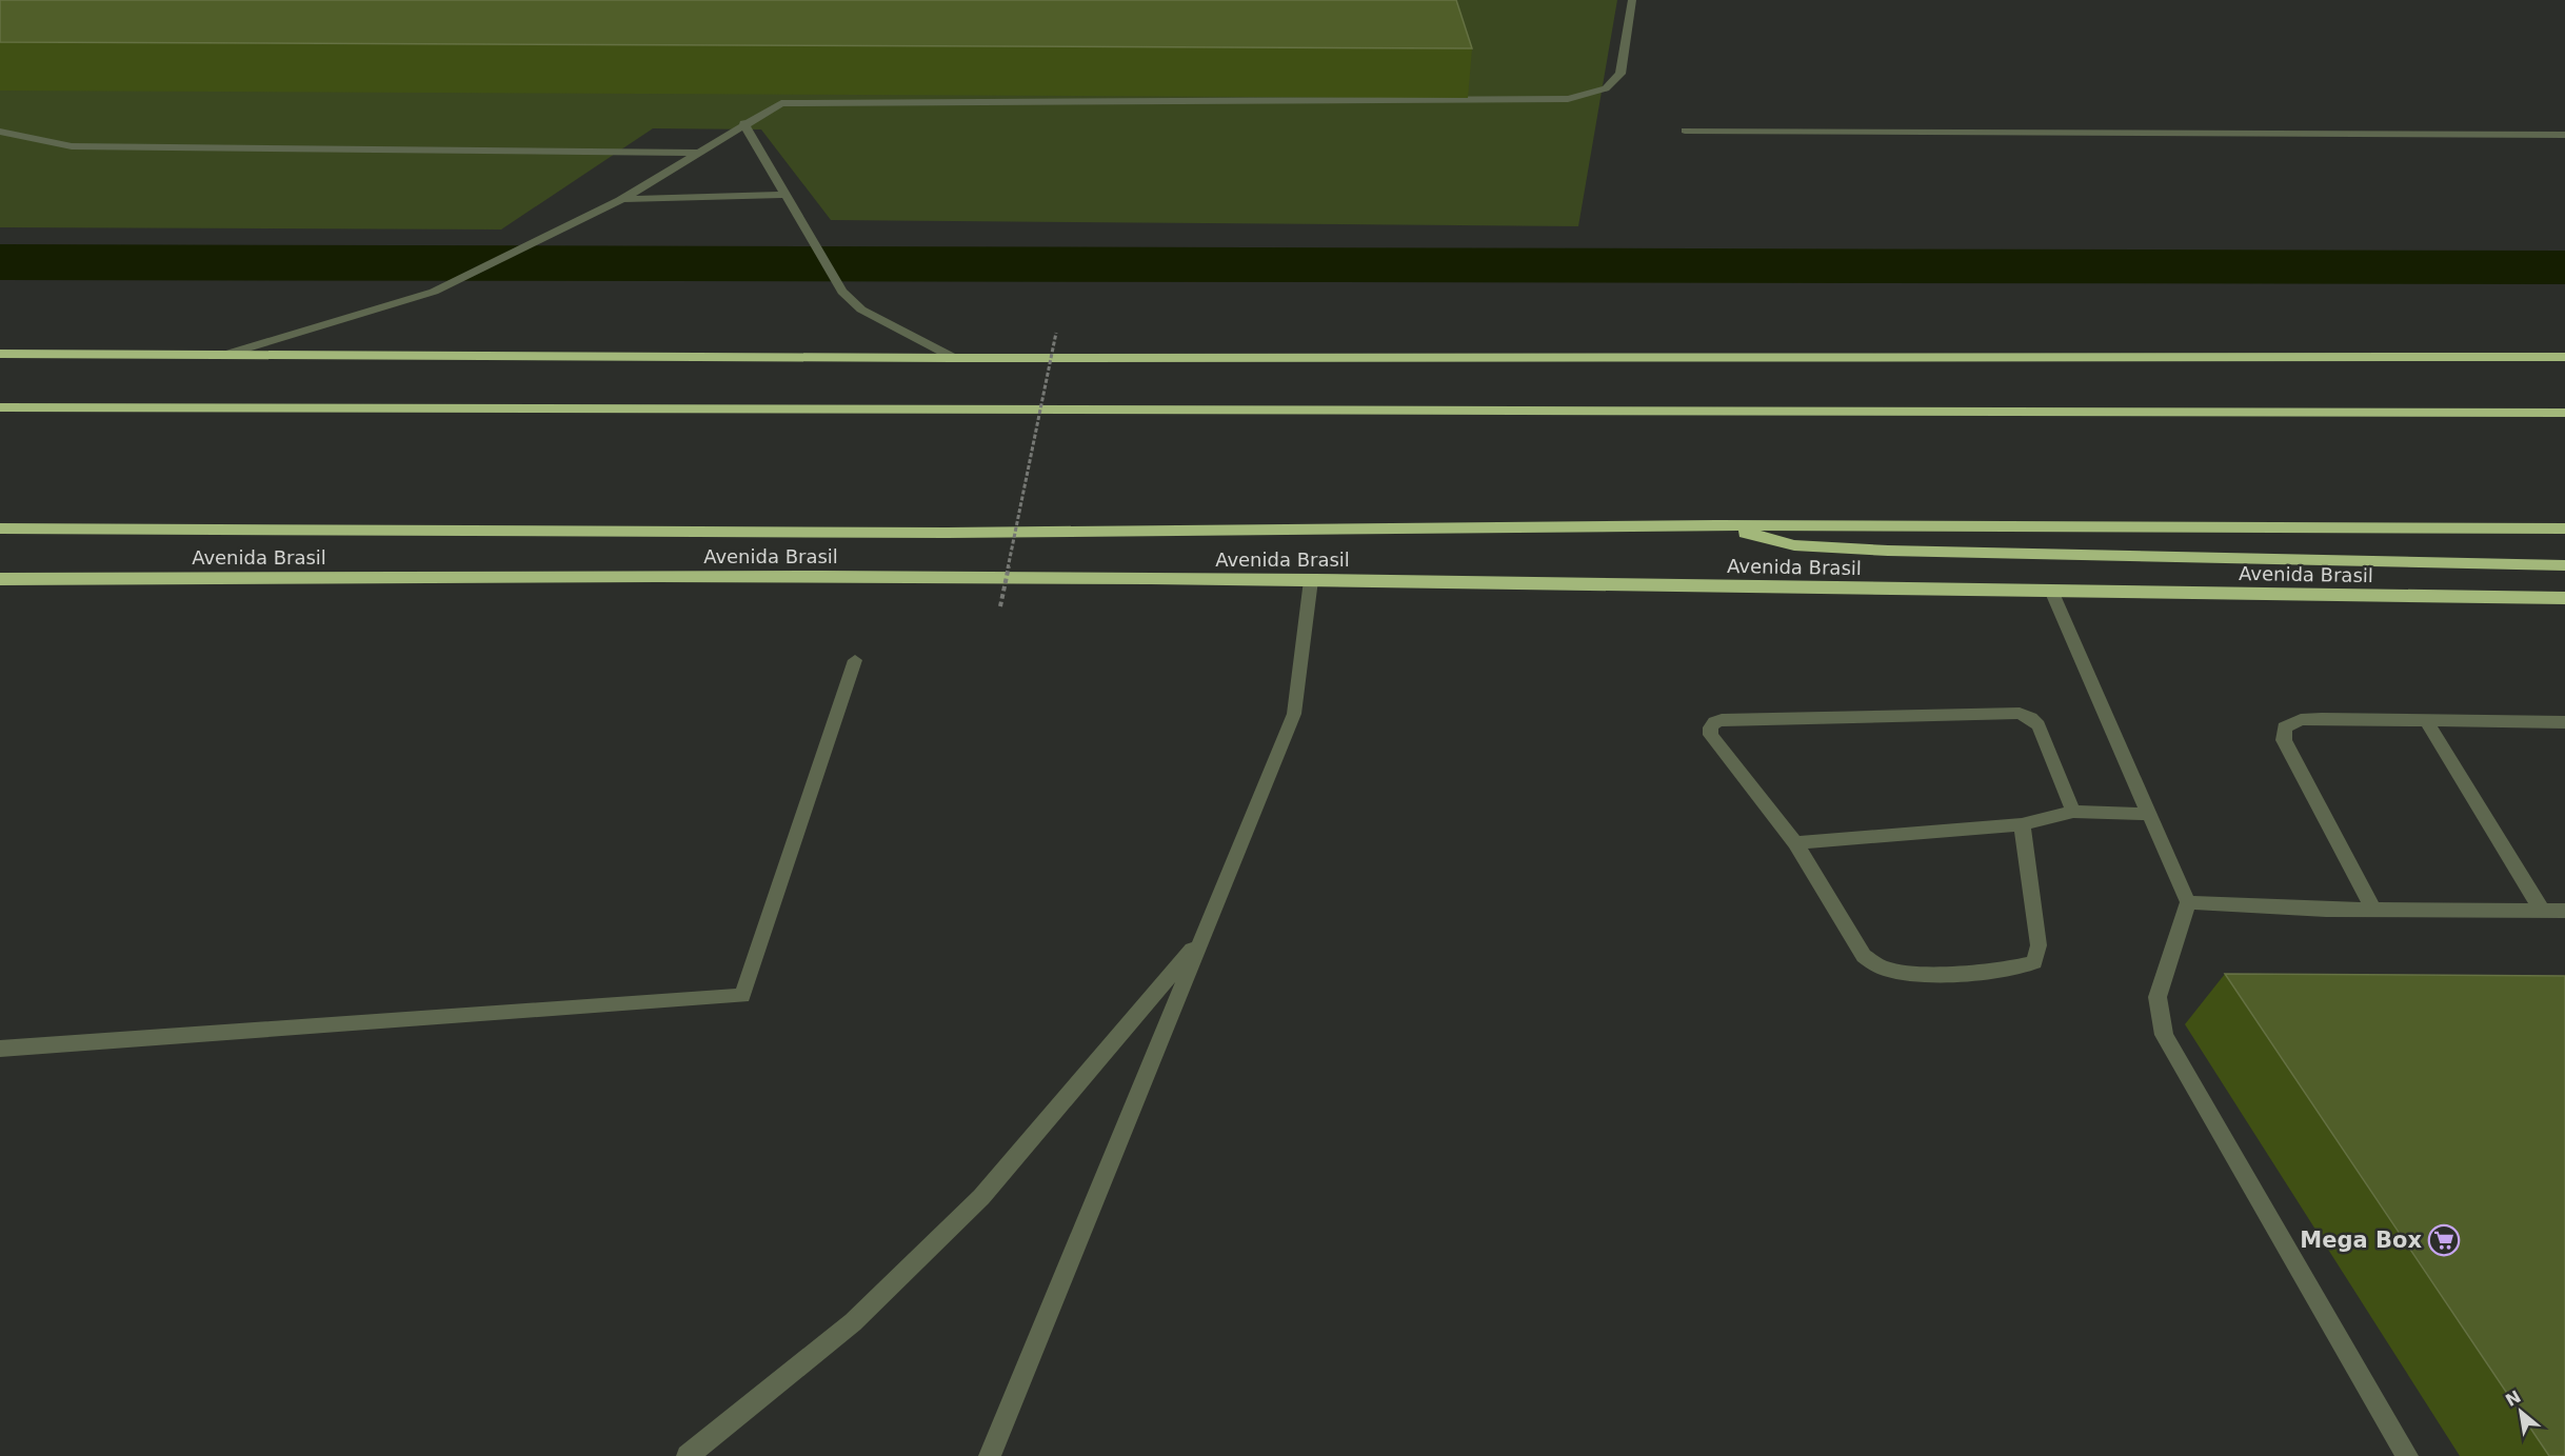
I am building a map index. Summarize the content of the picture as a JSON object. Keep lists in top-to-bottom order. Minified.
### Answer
{"streets":{"highway":["Avenida Brasil"]},"places":{"supermarket":["Mega Box"]},"north":"top left"}
